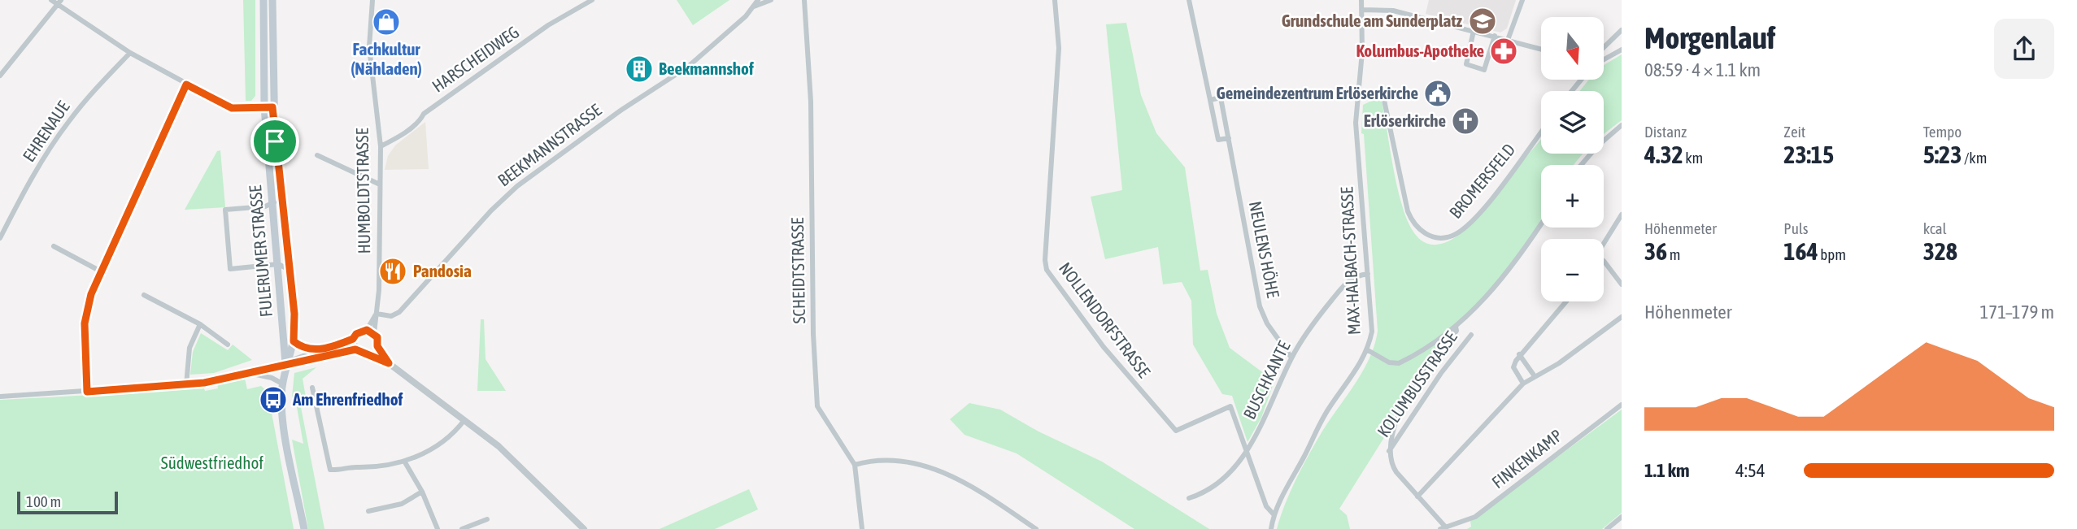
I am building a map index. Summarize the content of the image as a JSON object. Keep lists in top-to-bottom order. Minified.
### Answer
{"streets":{"main road":["FULERUMER STRASSE"],"street":["HARSCHEIDWEG","EHRENAUE","BEEKMANNSTRASSE","BROMERSFELD","HUMBOLDTSTRASSE","NEULENS HÖHE","MAX-HALBACH-STRASSE","SCHEIDTSTRASSE","NOLLENDORFSTRASSE","BUSCHKANTE","KOLUMBUSSTRASSE","FINKENKAMP"]},"crossings":[["HARSCHEIDWEG","HUMBOLDTSTRASSE"],["BEEKMANNSTRASSE","HUMBOLDTSTRASSE"],["BROMERSFELD","MAX-HALBACH-STRASSE"],["NEULENS HÖHE","BUSCHKANTE"],["MAX-HALBACH-STRASSE","NOLLENDORFSTRASSE"],["MAX-HALBACH-STRASSE","BUSCHKANTE"],["MAX-HALBACH-STRASSE","KOLUMBUSSTRASSE"],["NOLLENDORFSTRASSE","BUSCHKANTE"],["KOLUMBUSSTRASSE","FINKENKAMP"]],"parks":["Südwestfriedhof"],"places":{"school or university":["Grundschule am Sunderplatz"],"shop":["Fachkultur (Nähladen)"],"pharmacy":["Kolumbus-Apotheke"],"building":["Beekmannshof"],"public building":["Gemeindezentrum Erlöserkirche"],"church":["Erlöserkirche"],"restaurant":["Pandosia"],"bus stop":["Am Ehrenfriedhof"]},"scale_bar":"100 m","north":"bottom","page":{"heading":["Morgenlauf","08:59 · 4 × 1.1 km"],"map_buttons":["+","−"],"stats":[["Distanz","4.32 km"],["Zeit","23:15"],["Tempo","5:23 /km"],["Höhenmeter","36 m"],["Puls","164 bpm"],["kcal","328"]],"chart":["Höhenmeter","171–179 m"],"list":[{"name":"1.1 km","note":"4:54"}],"scale":"100 m"}}
